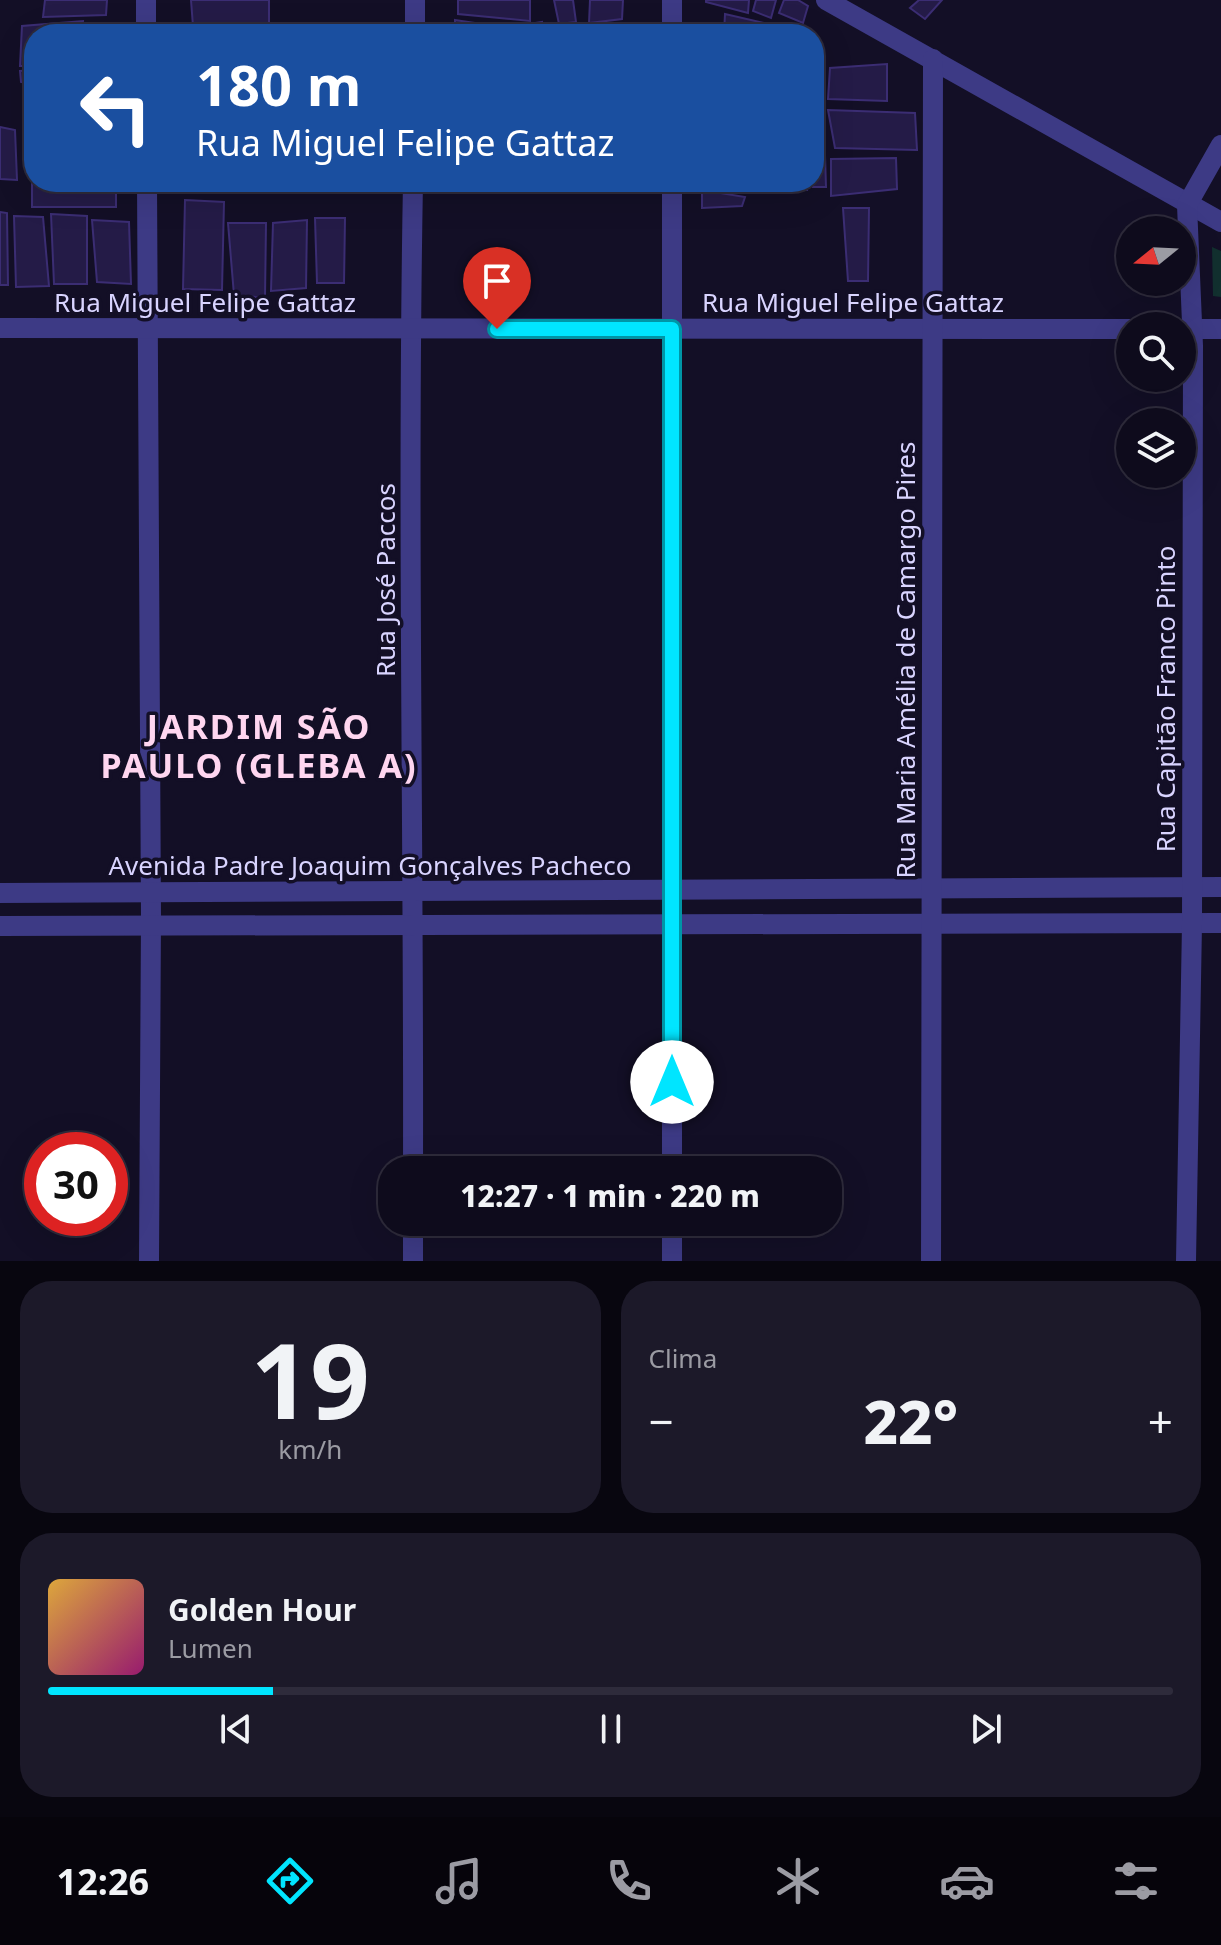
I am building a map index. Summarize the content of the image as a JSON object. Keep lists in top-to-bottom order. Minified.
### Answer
{"streets":{"street":["Rua Miguel Felipe Gattaz","Rua José Paccos","Rua Maria Amélia de Camargo Pires","Rua Capitão Franco Pinto","Avenida Padre Joaquim Gonçalves Pacheco"]},"crossings":[["Rua Miguel Felipe Gattaz","Rua José Paccos"],["Rua Miguel Felipe Gattaz","Rua Maria Amélia de Camargo Pires"],["Rua José Paccos","Avenida Padre Joaquim Gonçalves Pacheco"],["Rua Maria Amélia de Camargo Pires","Avenida Padre Joaquim Gonçalves Pacheco"],["Rua Capitão Franco Pinto","Avenida Padre Joaquim Gonçalves Pacheco"]],"districts":["JARDIM SÃO PAULO (GLEBA A)"],"north":"left","page":{"turn":["180 m","Rua Miguel Felipe Gattaz"],"limit":"30","trip":"12:27 · 1 min · 220 m","tile":[["19","km/h"],"Clima"],"heat":["−","22°","+"],"song":["Golden Hour","Lumen"],"tabs":"12:26"}}
